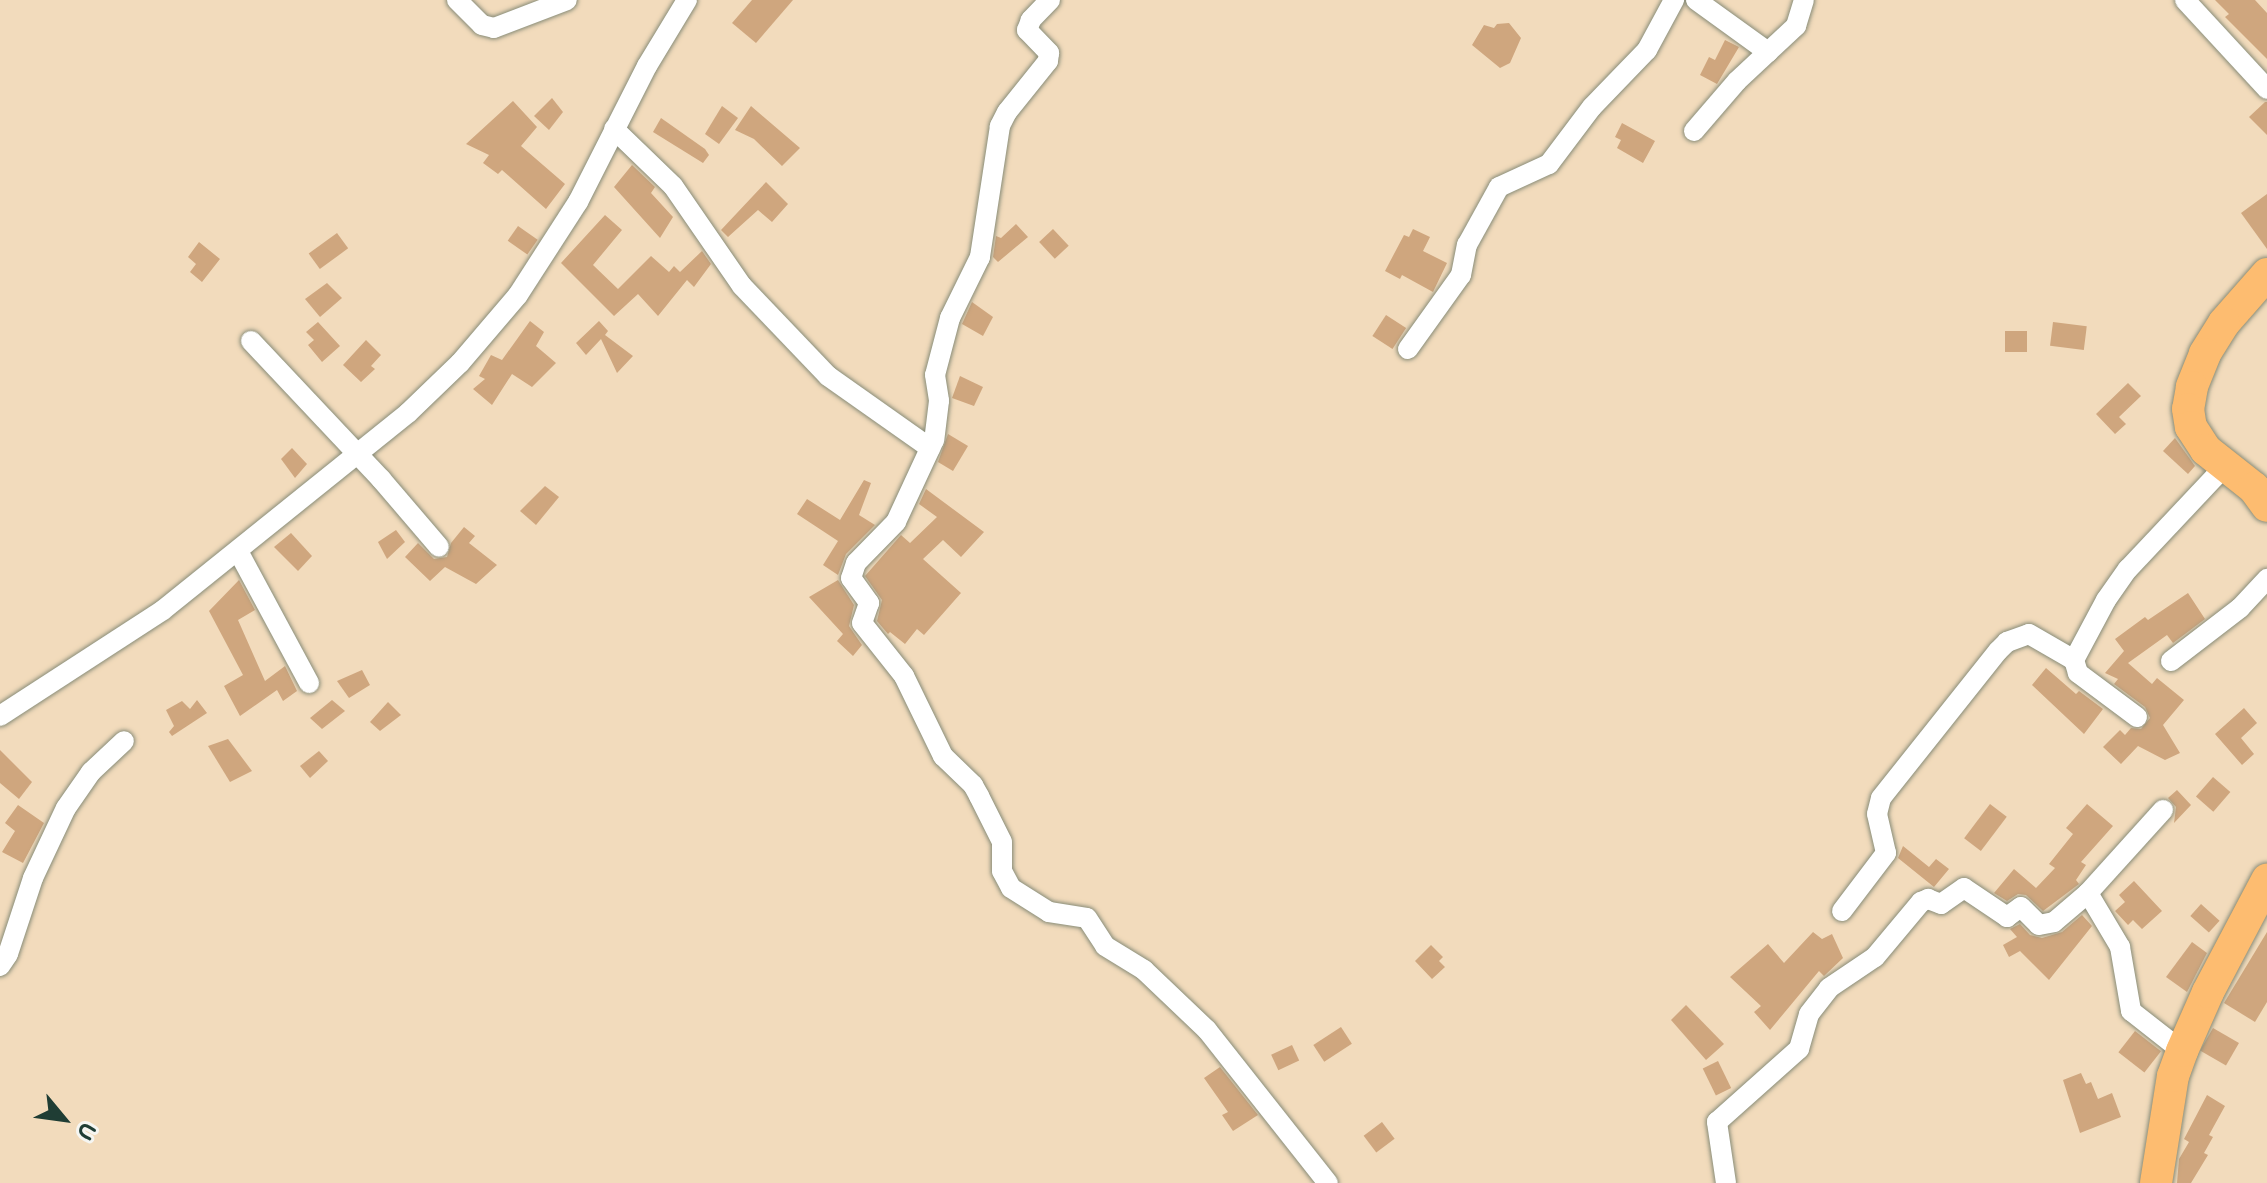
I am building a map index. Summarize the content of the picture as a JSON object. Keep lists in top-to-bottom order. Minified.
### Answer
{"north":"bottom right"}
